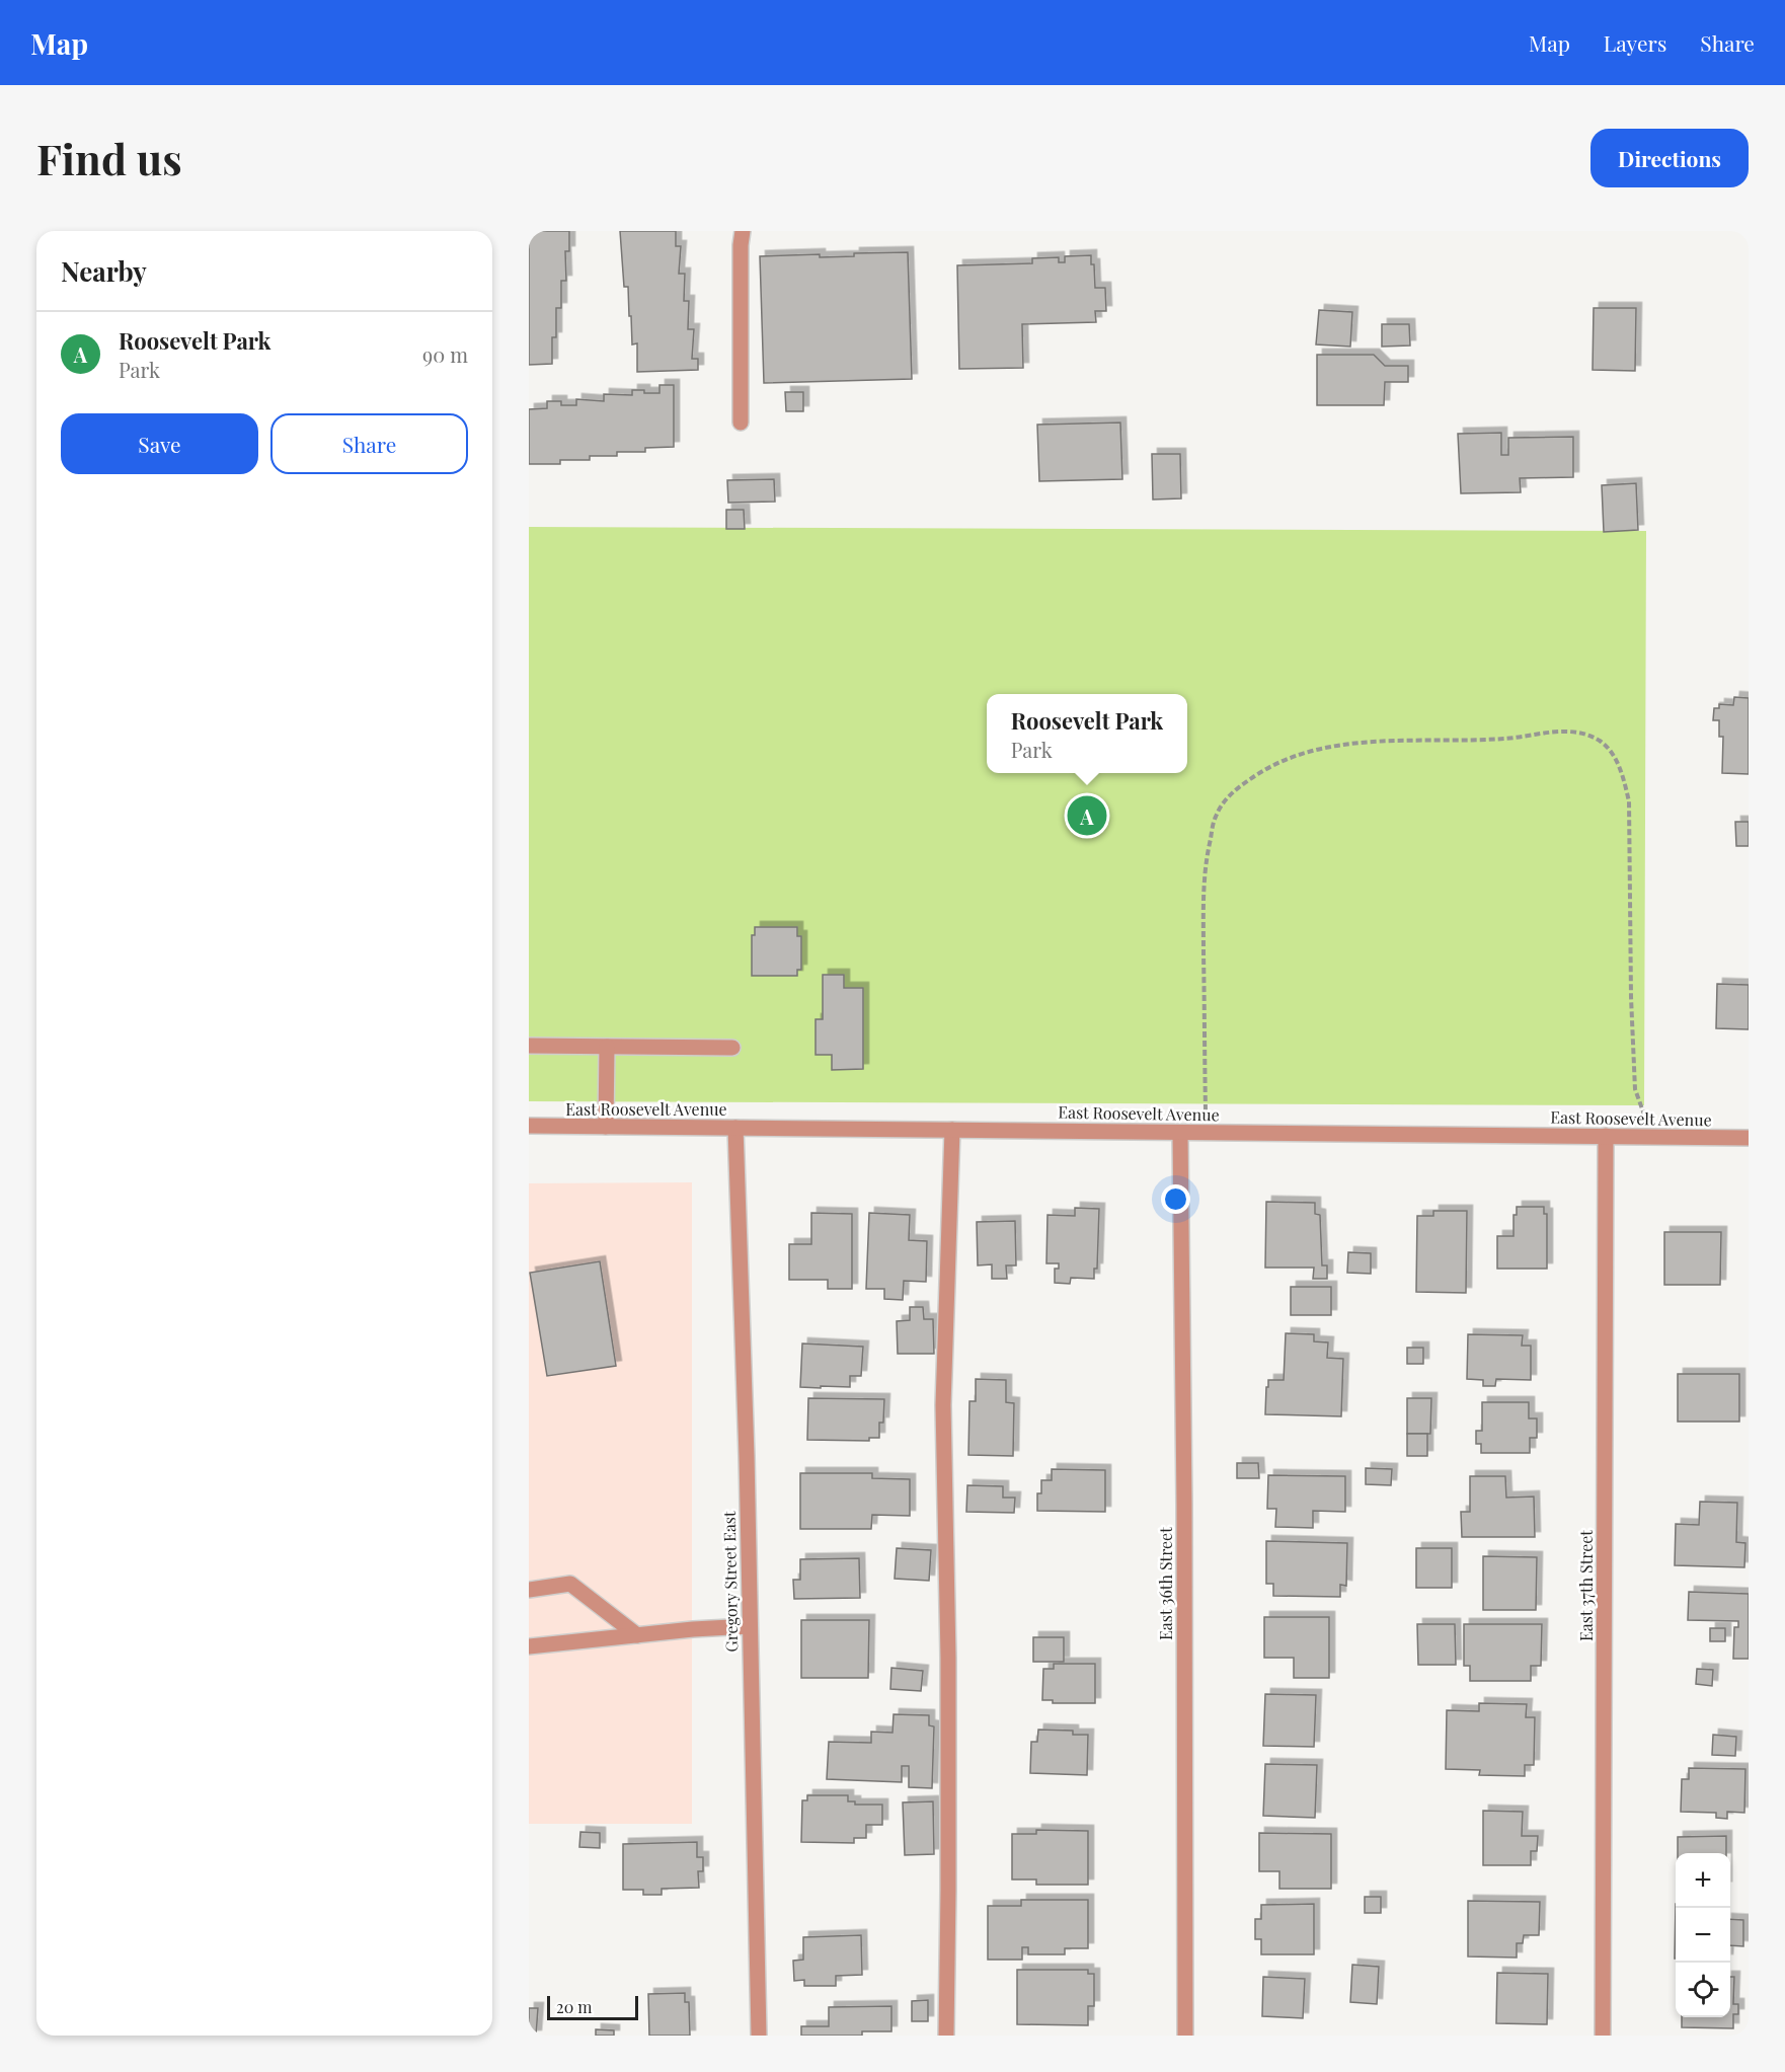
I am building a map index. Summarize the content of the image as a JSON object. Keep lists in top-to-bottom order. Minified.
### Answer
{"streets":{"street":["East Roosevelt Avenue","Gregory Street East","East 36th Street","East 37th Street"]},"crossings":[["East Roosevelt Avenue","Gregory Street East"],["East Roosevelt Avenue","East 36th Street"],["East Roosevelt Avenue","East 37th Street"]],"scale_bar":"20 m","page":{"header":"Map","nav":["Map","Layers","Share"],"buttons":["Directions",["Save","Share"]],"title":"Find us","heading":"Nearby","list":[{"mark":"A","name":"Roosevelt Park","note":"Park","value":"90 m"}],"popup":["Roosevelt Park","Park"],"pins":"A","map_buttons":["+","−"],"scale":"20 m"}}
